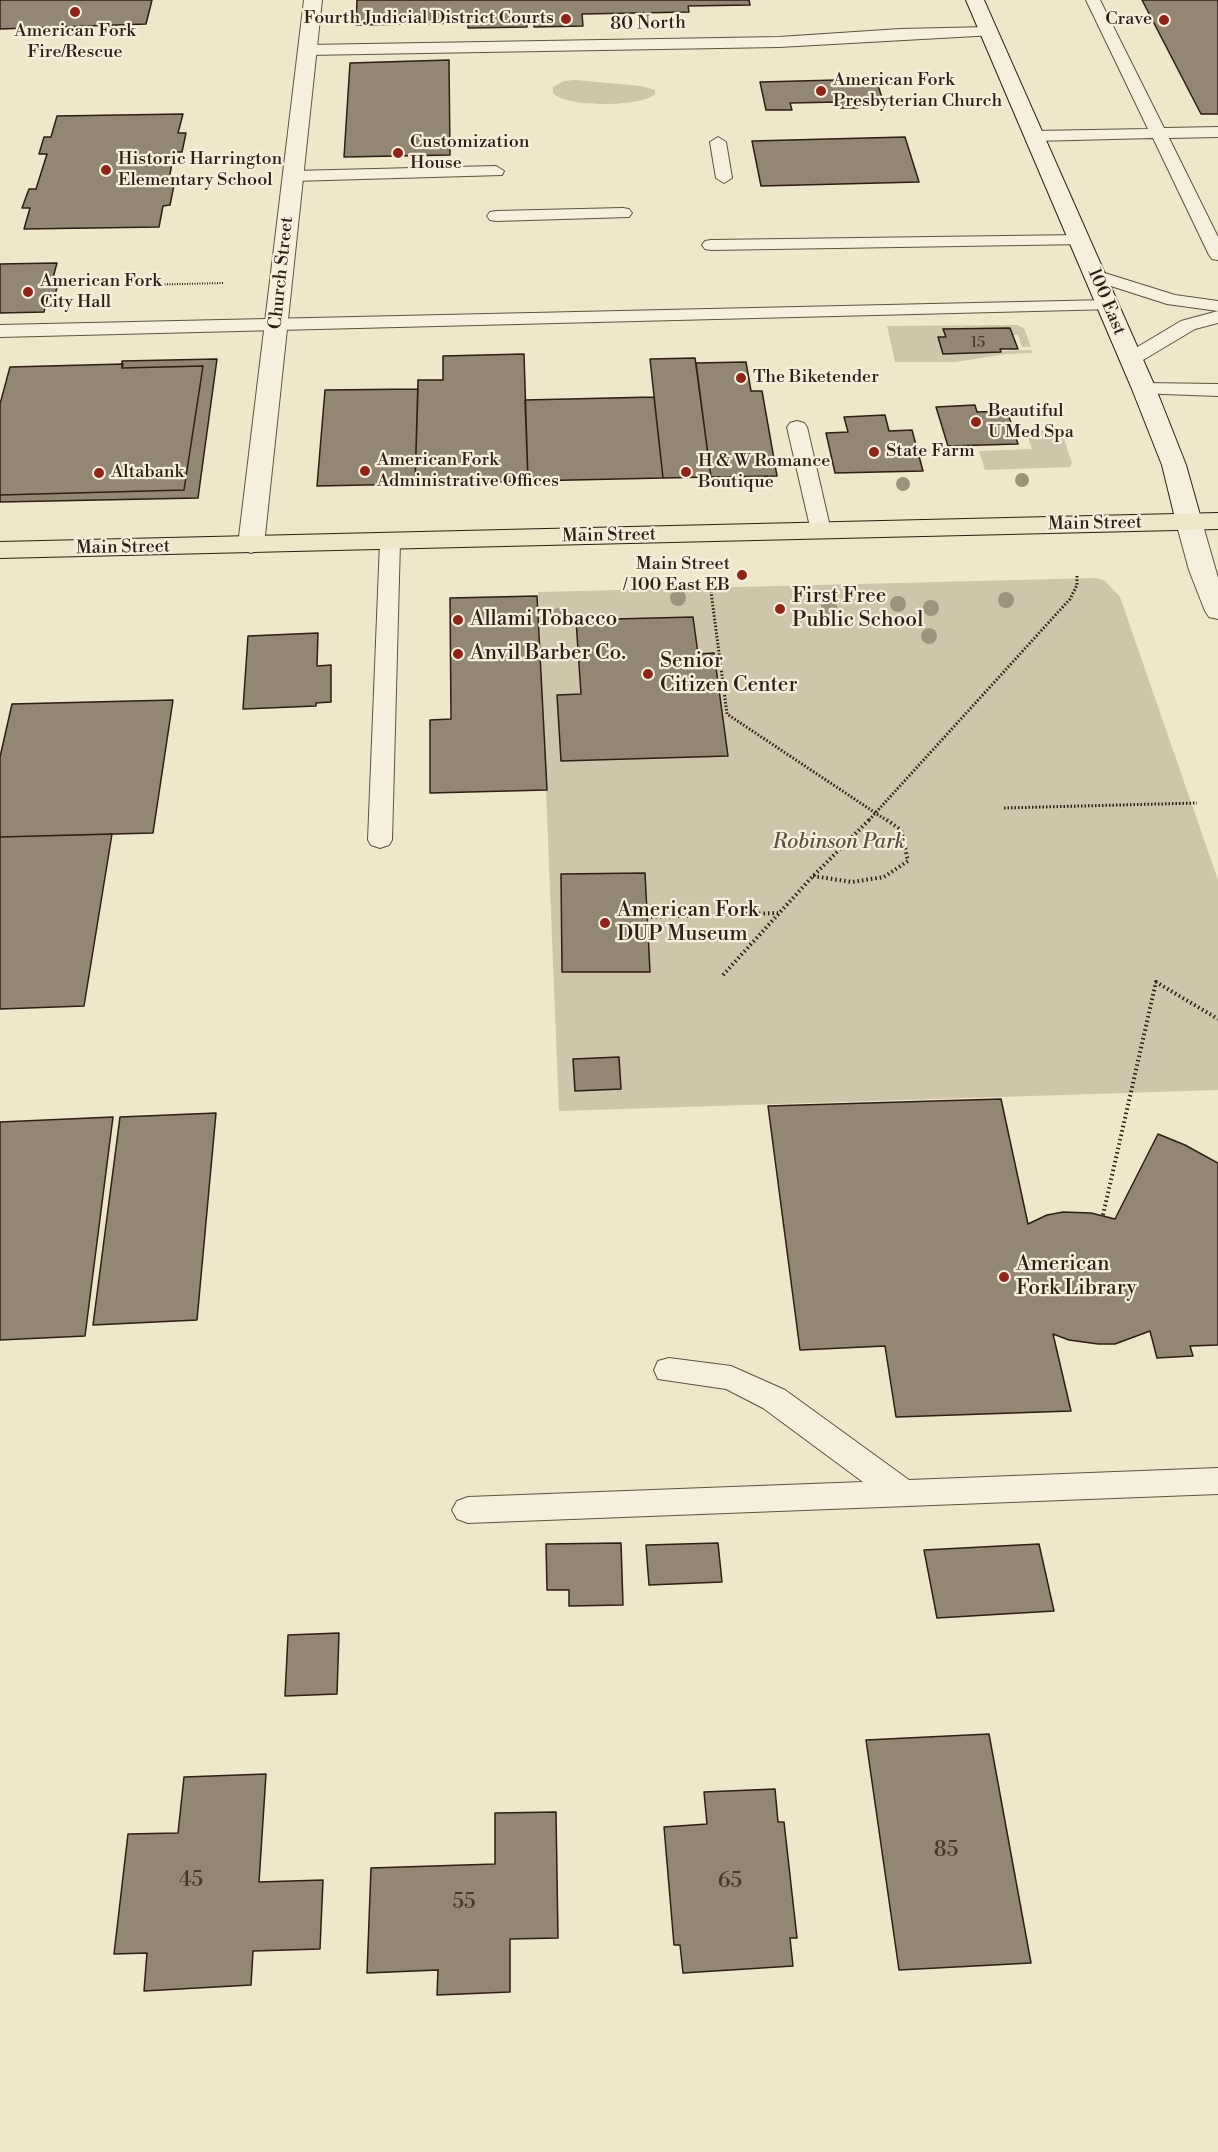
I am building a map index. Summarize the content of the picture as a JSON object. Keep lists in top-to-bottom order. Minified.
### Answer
{"streets":{"main road":["Main Street"],"street":["Church Street","100 East"],"lane":["80 North"]},"crossings":[["80 North","Church Street"],["80 North","100 East"],["Church Street","Main Street"],["100 East","Main Street"]],"parks":["Robinson Park"],"places":["American Fork Fire/Rescue","Fourth Judicial District Courts","Crave","American Fork Presbyterian Church","Customization House","Historic Harrington Elementary School","American Fork City Hall","The Biketender","Beautiful U Med Spa","State Farm","American Fork Administrative Offices","H & W Romance Boutique","Altabank","Main Street / 100 East EB","First Free Public School","Allami Tobacco","Anvil Barber Co.","Senior Citizen Center","American Fork DUP Museum","American Fork Library"],"house_numbers":["15","85","45","65","55"]}
